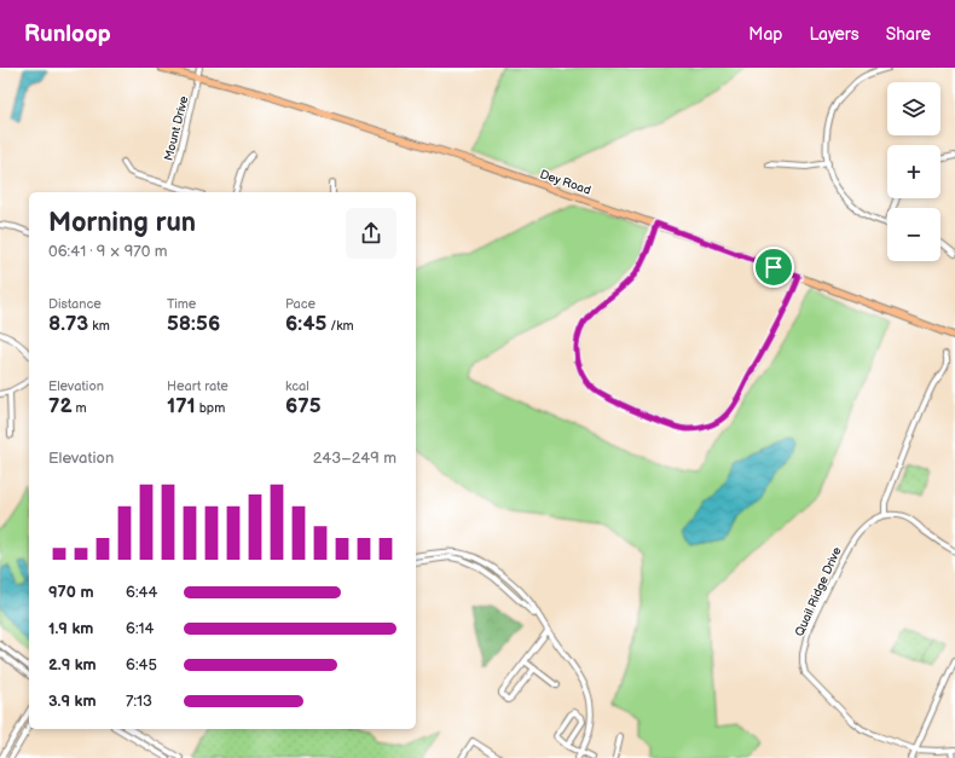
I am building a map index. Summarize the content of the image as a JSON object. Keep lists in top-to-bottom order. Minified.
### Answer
{"streets":{"main road":["Dey Road"],"street":["Mount Drive","Quail Ridge Drive"]},"crossings":[["Mount Drive","Dey Road"]],"page":{"header":"Runloop","nav":["Map","Layers","Share"],"map_buttons":["+","−"],"heading":["Morning run","06:41 · 9 × 970 m"],"stats":[["Distance","8.73 km"],["Time","58:56"],["Pace","6:45 /km"],["Elevation","72 m"],["Heart rate","171 bpm"],["kcal","675"]],"chart":["Elevation","243–249 m"],"list":[{"name":"970 m","note":"6:44"},{"name":"1.9 km","note":"6:14"},{"name":"2.9 km","note":"6:45"},{"name":"3.9 km","note":"7:13"}]}}
